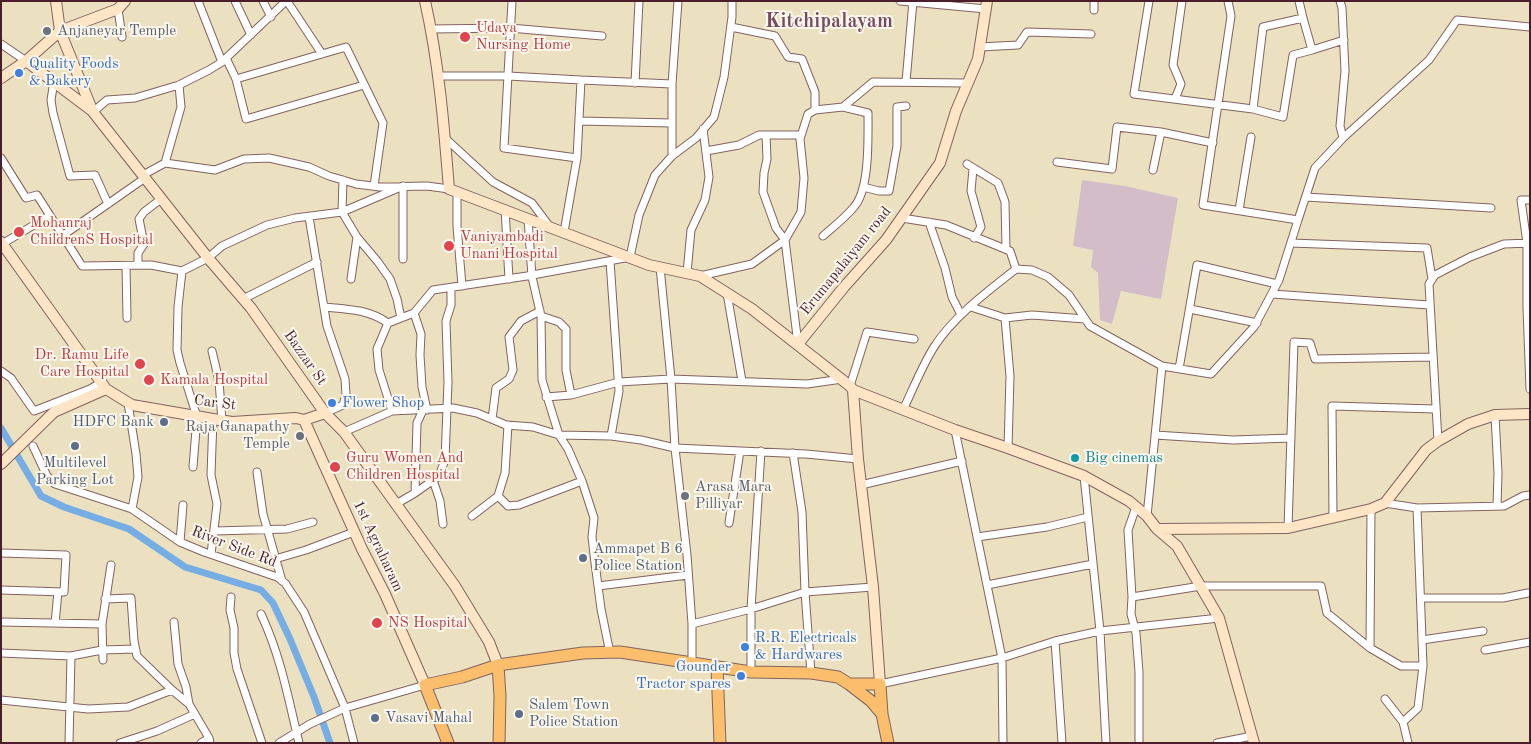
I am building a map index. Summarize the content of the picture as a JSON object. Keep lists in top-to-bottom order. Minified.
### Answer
{"streets":{"main road":["Erumapalaiyam road","Bazzar St","Car St","1st Agraharam"],"street":["River Side Rd"]},"crossings":[["Bazzar St","Car St"],["Car St","1st Agraharam"]],"districts":["Kitchipalayam"],"places":["Anjaneyar Temple","Udaya Nursing Home","Quality Foods & Bakery","Mohanraj ChildrenS Hospital","Vaniyambadi Unani Hospital","Dr. Ramu Life Care Hospital","Kamala Hospital","Flower Shop","HDFC Bank","Raja Ganapathy Temple","Multilevel Parking Lot","Big cinemas","Guru Women And Children Hospital","Arasa Mara Pilliyar","Ammapet B 6 Police Station","NS Hospital","R.R. Electricals & Hardwares","Gounder Tractor spares","Salem Town Police Station","Vasavi Mahal"]}
